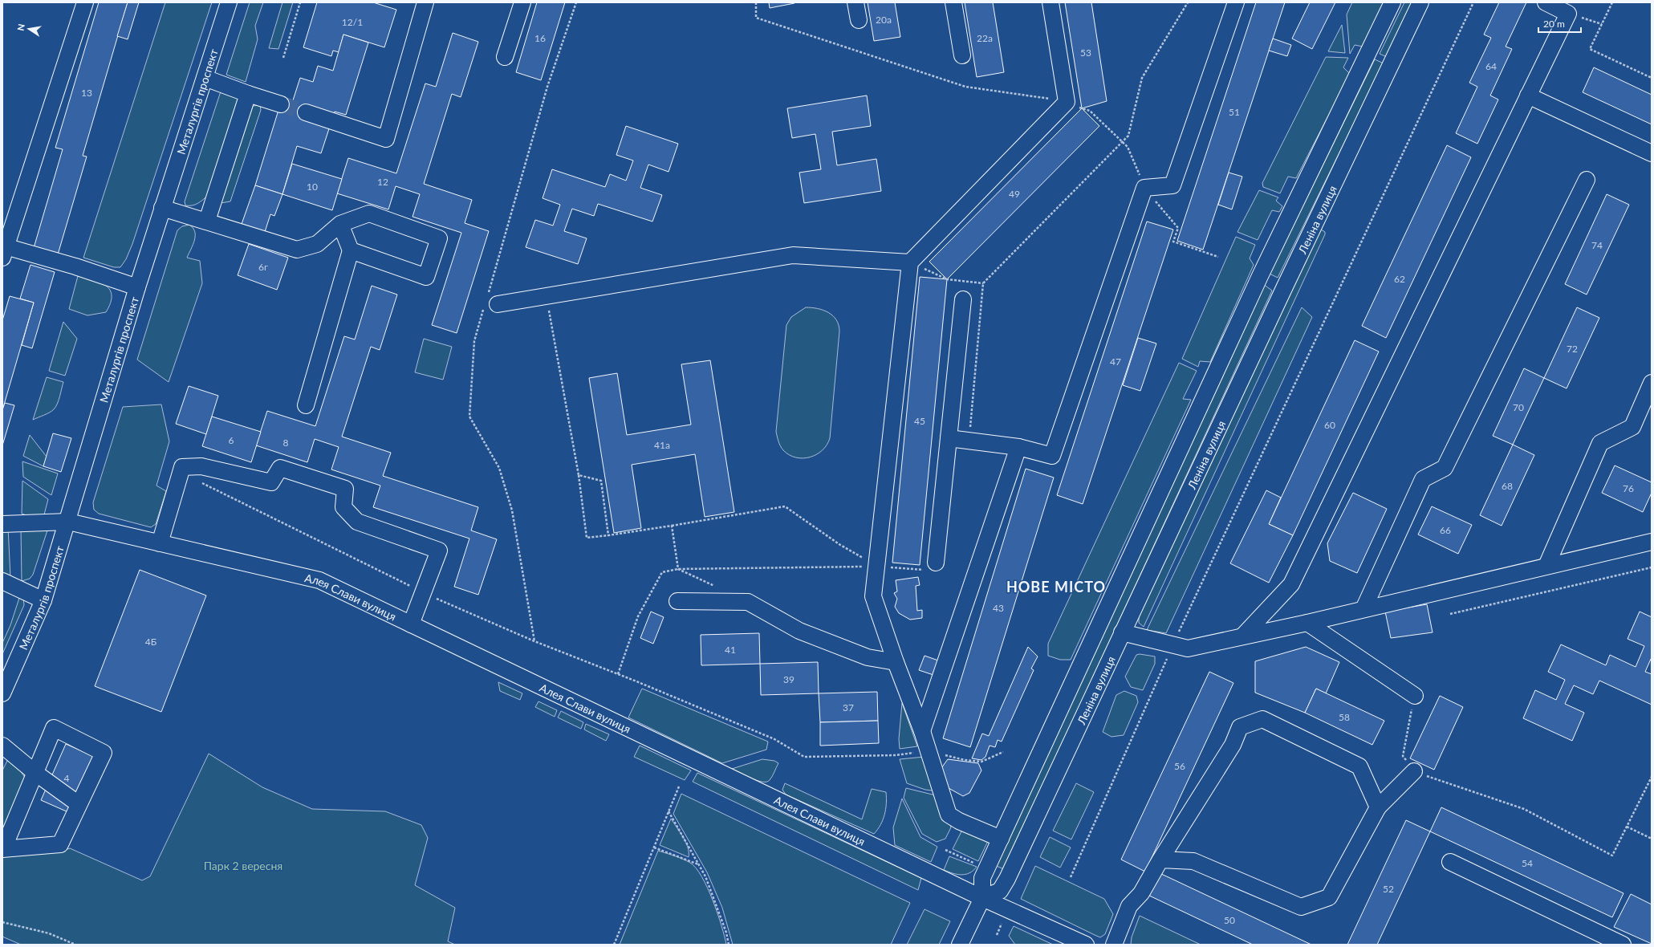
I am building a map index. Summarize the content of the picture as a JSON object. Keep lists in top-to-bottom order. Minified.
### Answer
{"streets":{"street":["Металургів проспект","Леніна вулиця","Алея Слави вулиця"]},"crossings":[["Металургів проспект","Алея Слави вулиця"],["Леніна вулиця","Алея Слави вулиця"]],"districts":["НОВЕ МІСТО"],"parks":["Парк 2 вересня"],"house_numbers":["20а","12/1","16","22а","53","64","13","51","12","10","49","74","6г","62","72","47","70","45","60","6","8","41а","68","76","66","43","4Б","41","39","37","58","56","4","54","52","50"],"scale_bar":"20 m","north":"left"}
